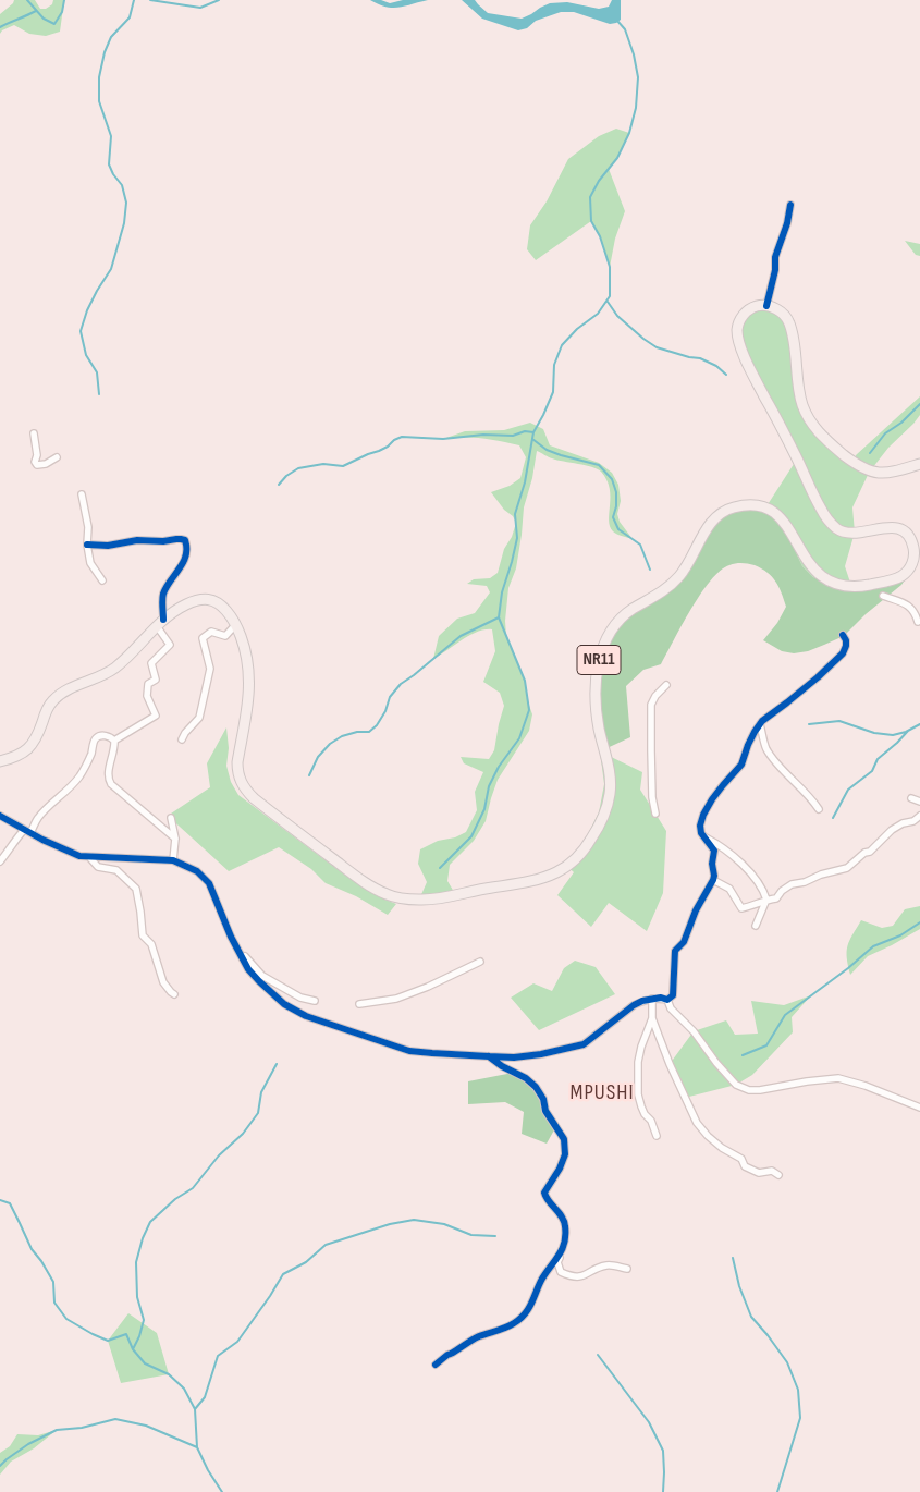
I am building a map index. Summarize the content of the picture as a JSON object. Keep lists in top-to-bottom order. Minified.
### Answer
{"streets":{"highway":["NR11"]},"districts":["MPUSHI"]}
